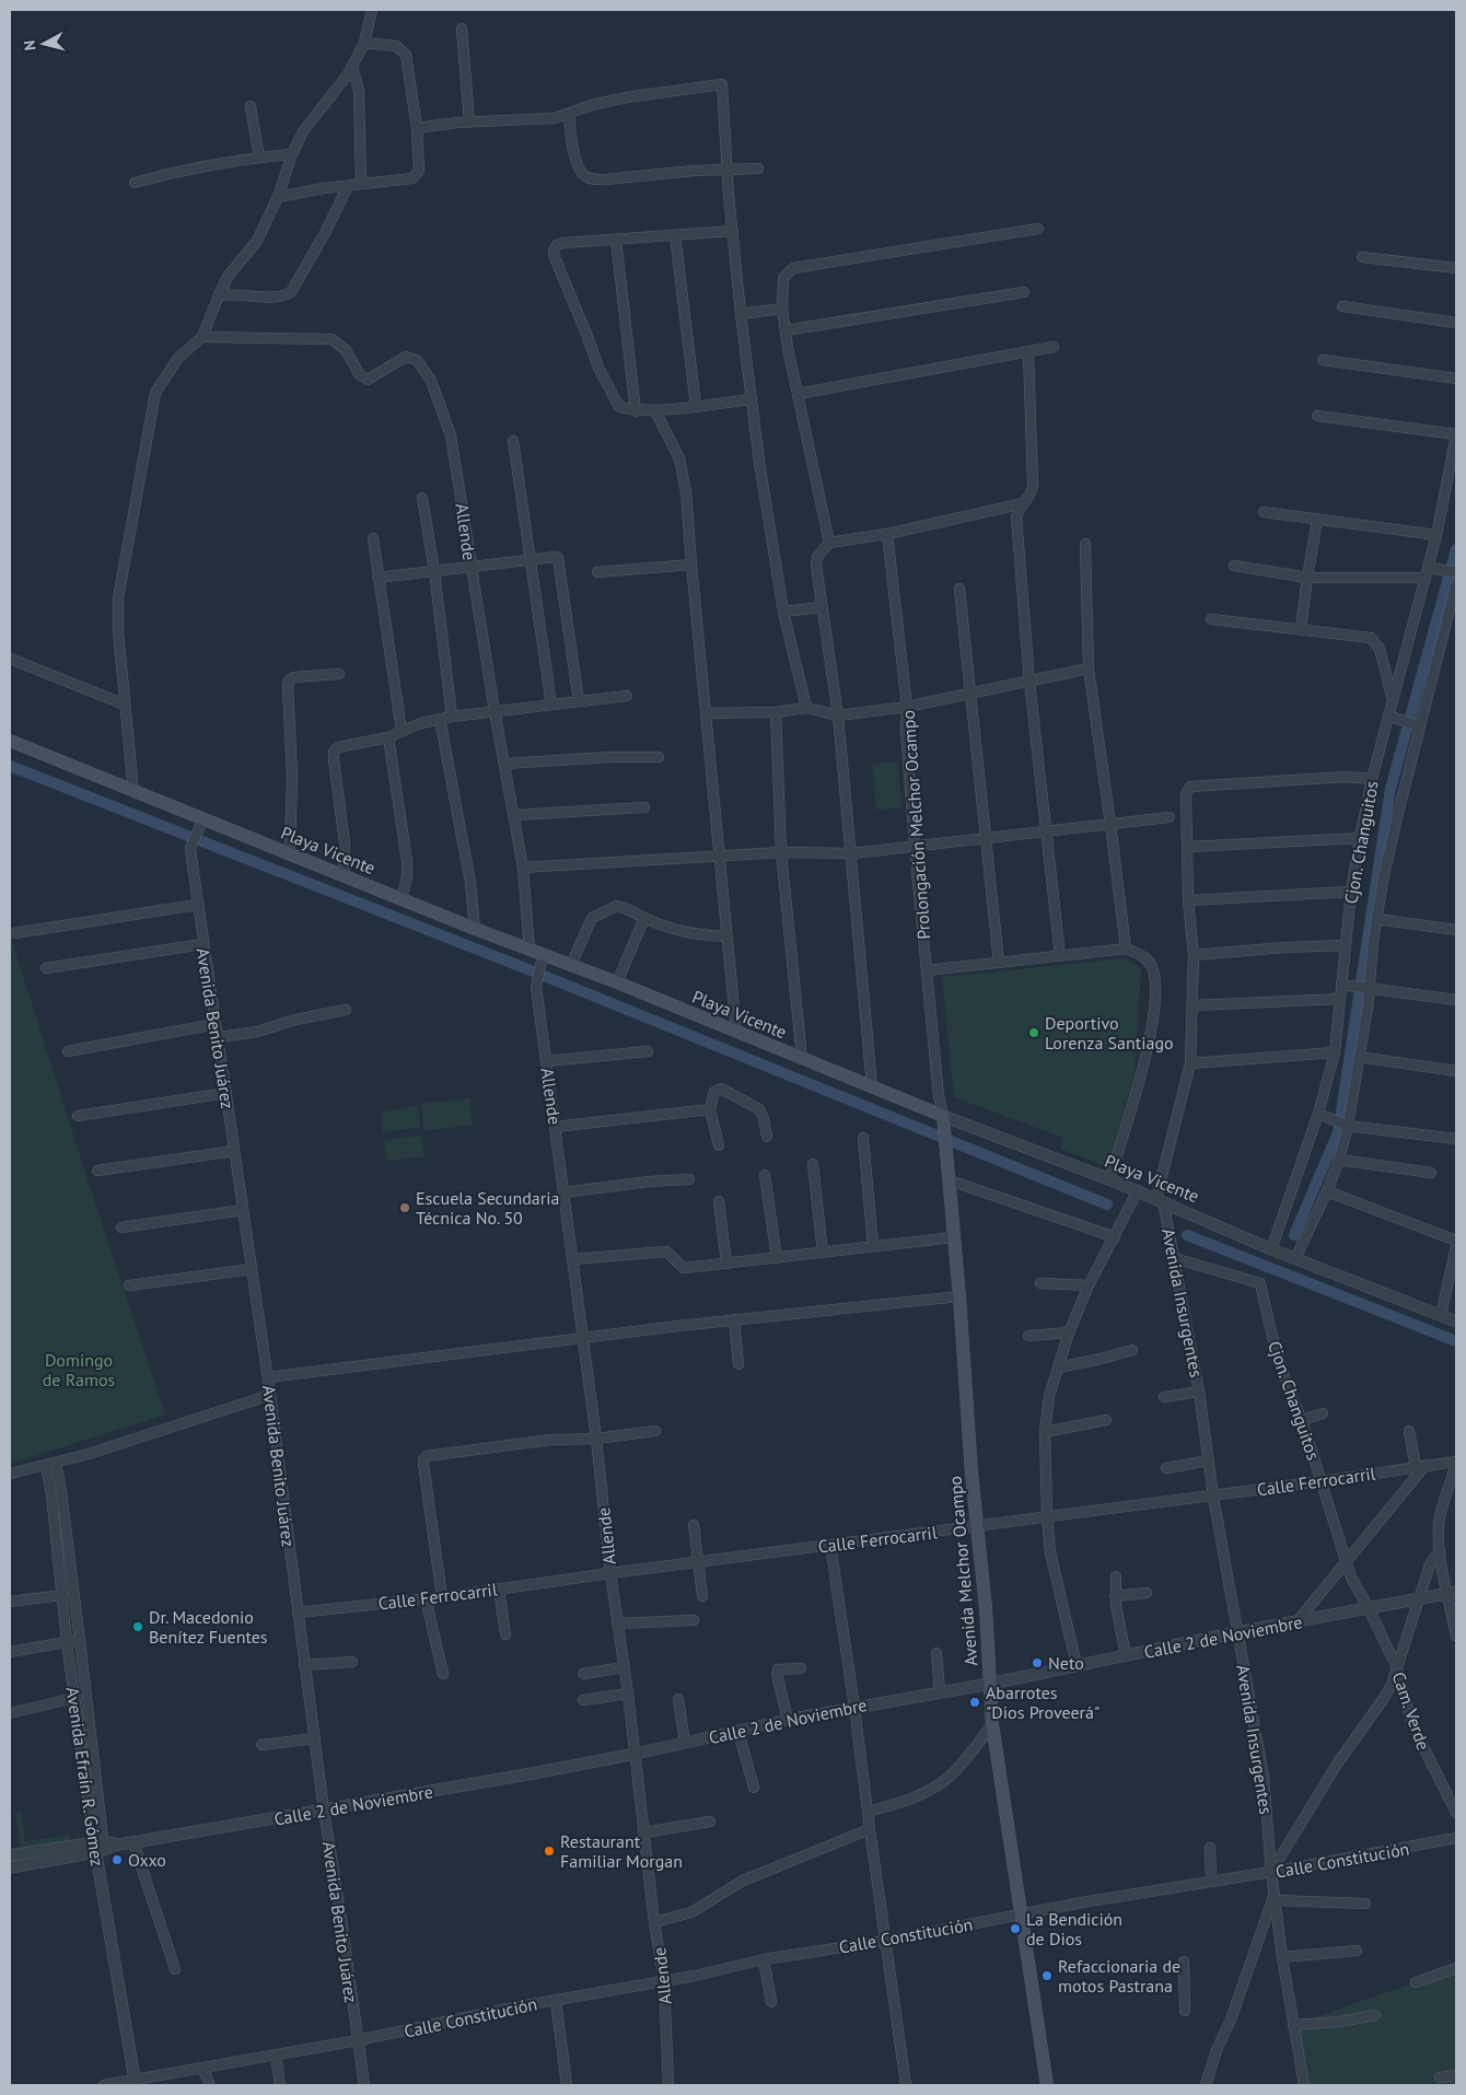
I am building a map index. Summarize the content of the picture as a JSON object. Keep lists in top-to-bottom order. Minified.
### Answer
{"streets":{"main road":["Playa Vicente","Avenida Melchor Ocampo"],"street":["Allende","Prolongación Melchor Ocampo","Cjon. Changuitos","Avenida Benito Juárez","Avenida Insurgentes","Calle Ferrocarril","Calle 2 de Noviembre","Cam. Verde","Avenida Efraín R. Gómez","Calle Constitución"]},"crossings":[["Allende","Playa Vicente"],["Allende","Calle Ferrocarril"],["Allende","Calle 2 de Noviembre"],["Allende","Calle Constitución"],["Prolongación Melchor Ocampo","Playa Vicente"],["Prolongación Melchor Ocampo","Avenida Melchor Ocampo"],["Cjon. Changuitos","Playa Vicente"],["Cjon. Changuitos","Avenida Insurgentes"],["Cjon. Changuitos","Calle Ferrocarril"],["Cjon. Changuitos","Calle 2 de Noviembre"],["Cjon. Changuitos","Cam. Verde"],["Playa Vicente","Avenida Benito Juárez"],["Playa Vicente","Avenida Insurgentes"],["Playa Vicente","Avenida Melchor Ocampo"],["Avenida Benito Juárez","Calle Ferrocarril"],["Avenida Benito Juárez","Calle 2 de Noviembre"],["Avenida Benito Juárez","Calle Constitución"],["Avenida Insurgentes","Calle Ferrocarril"],["Avenida Insurgentes","Calle 2 de Noviembre"],["Avenida Insurgentes","Calle Constitución"],["Calle Ferrocarril","Avenida Melchor Ocampo"],["Avenida Melchor Ocampo","Calle 2 de Noviembre"],["Avenida Melchor Ocampo","Calle Constitución"],["Calle 2 de Noviembre","Cam. Verde"],["Calle 2 de Noviembre","Avenida Efraín R. Gómez"],["Avenida Efraín R. Gómez","Calle Constitución"]],"parks":["Domingo de Ramos"],"places":["Deportivo Lorenza Santiago","Escuela Secundaria Técnica No. 50","Dr. Macedonio Benítez Fuentes","Neto","Abarrotes \"Dios Proveerá\"","Restaurant Familiar Morgan","Oxxo","La Bendición de Dios","Refaccionaria de motos Pastrana"],"north":"left"}
